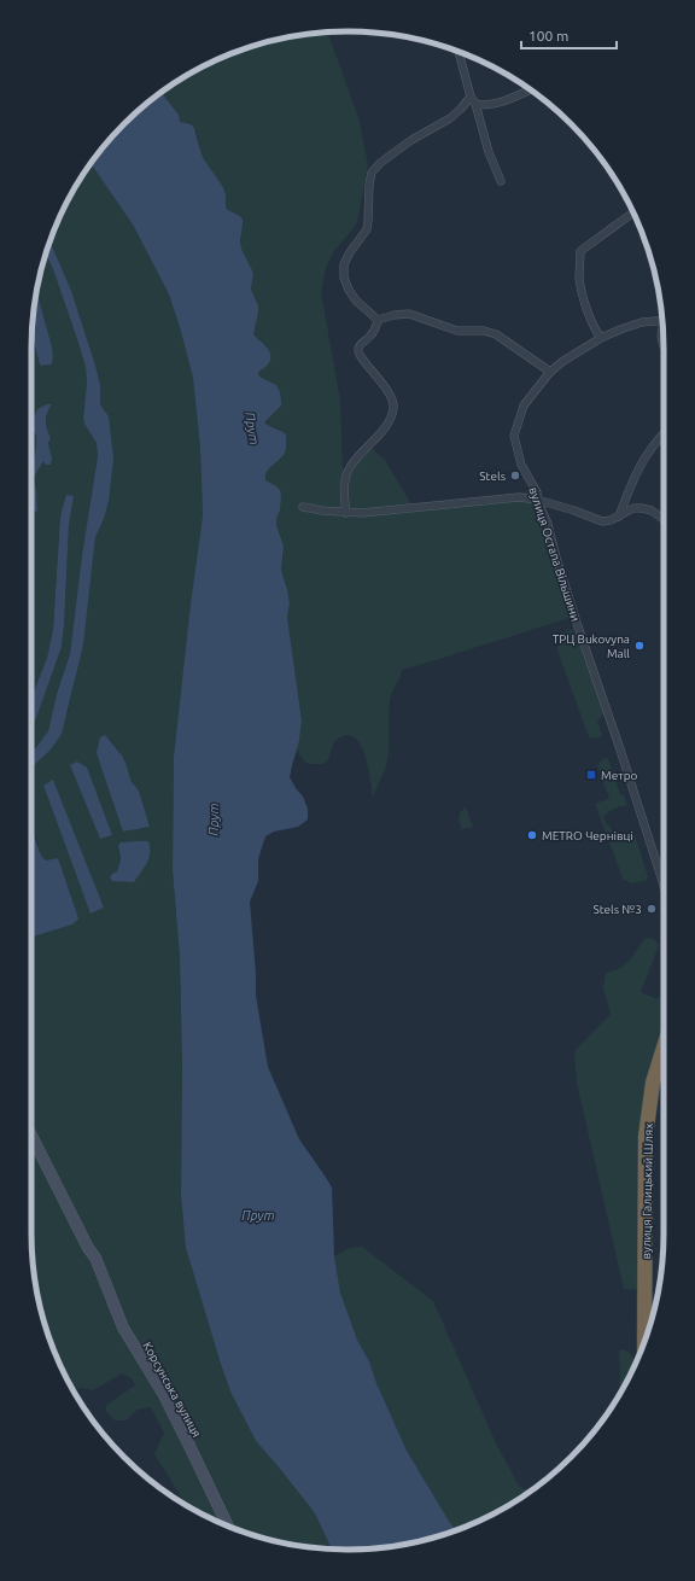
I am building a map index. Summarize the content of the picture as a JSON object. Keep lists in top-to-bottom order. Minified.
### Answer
{"streets":{"highway":["вулиця Галицький Шлях"],"main road":["Корсунська вулиця"],"street":["вулиця Остапа Вільшини"]},"water":["Прут"],"places":{"other":["Stels","ТРЦ Bukovyna Mall","METRO Чернівці","Stels №3"],"transit":["Метро"]},"scale_bar":"100 m"}
